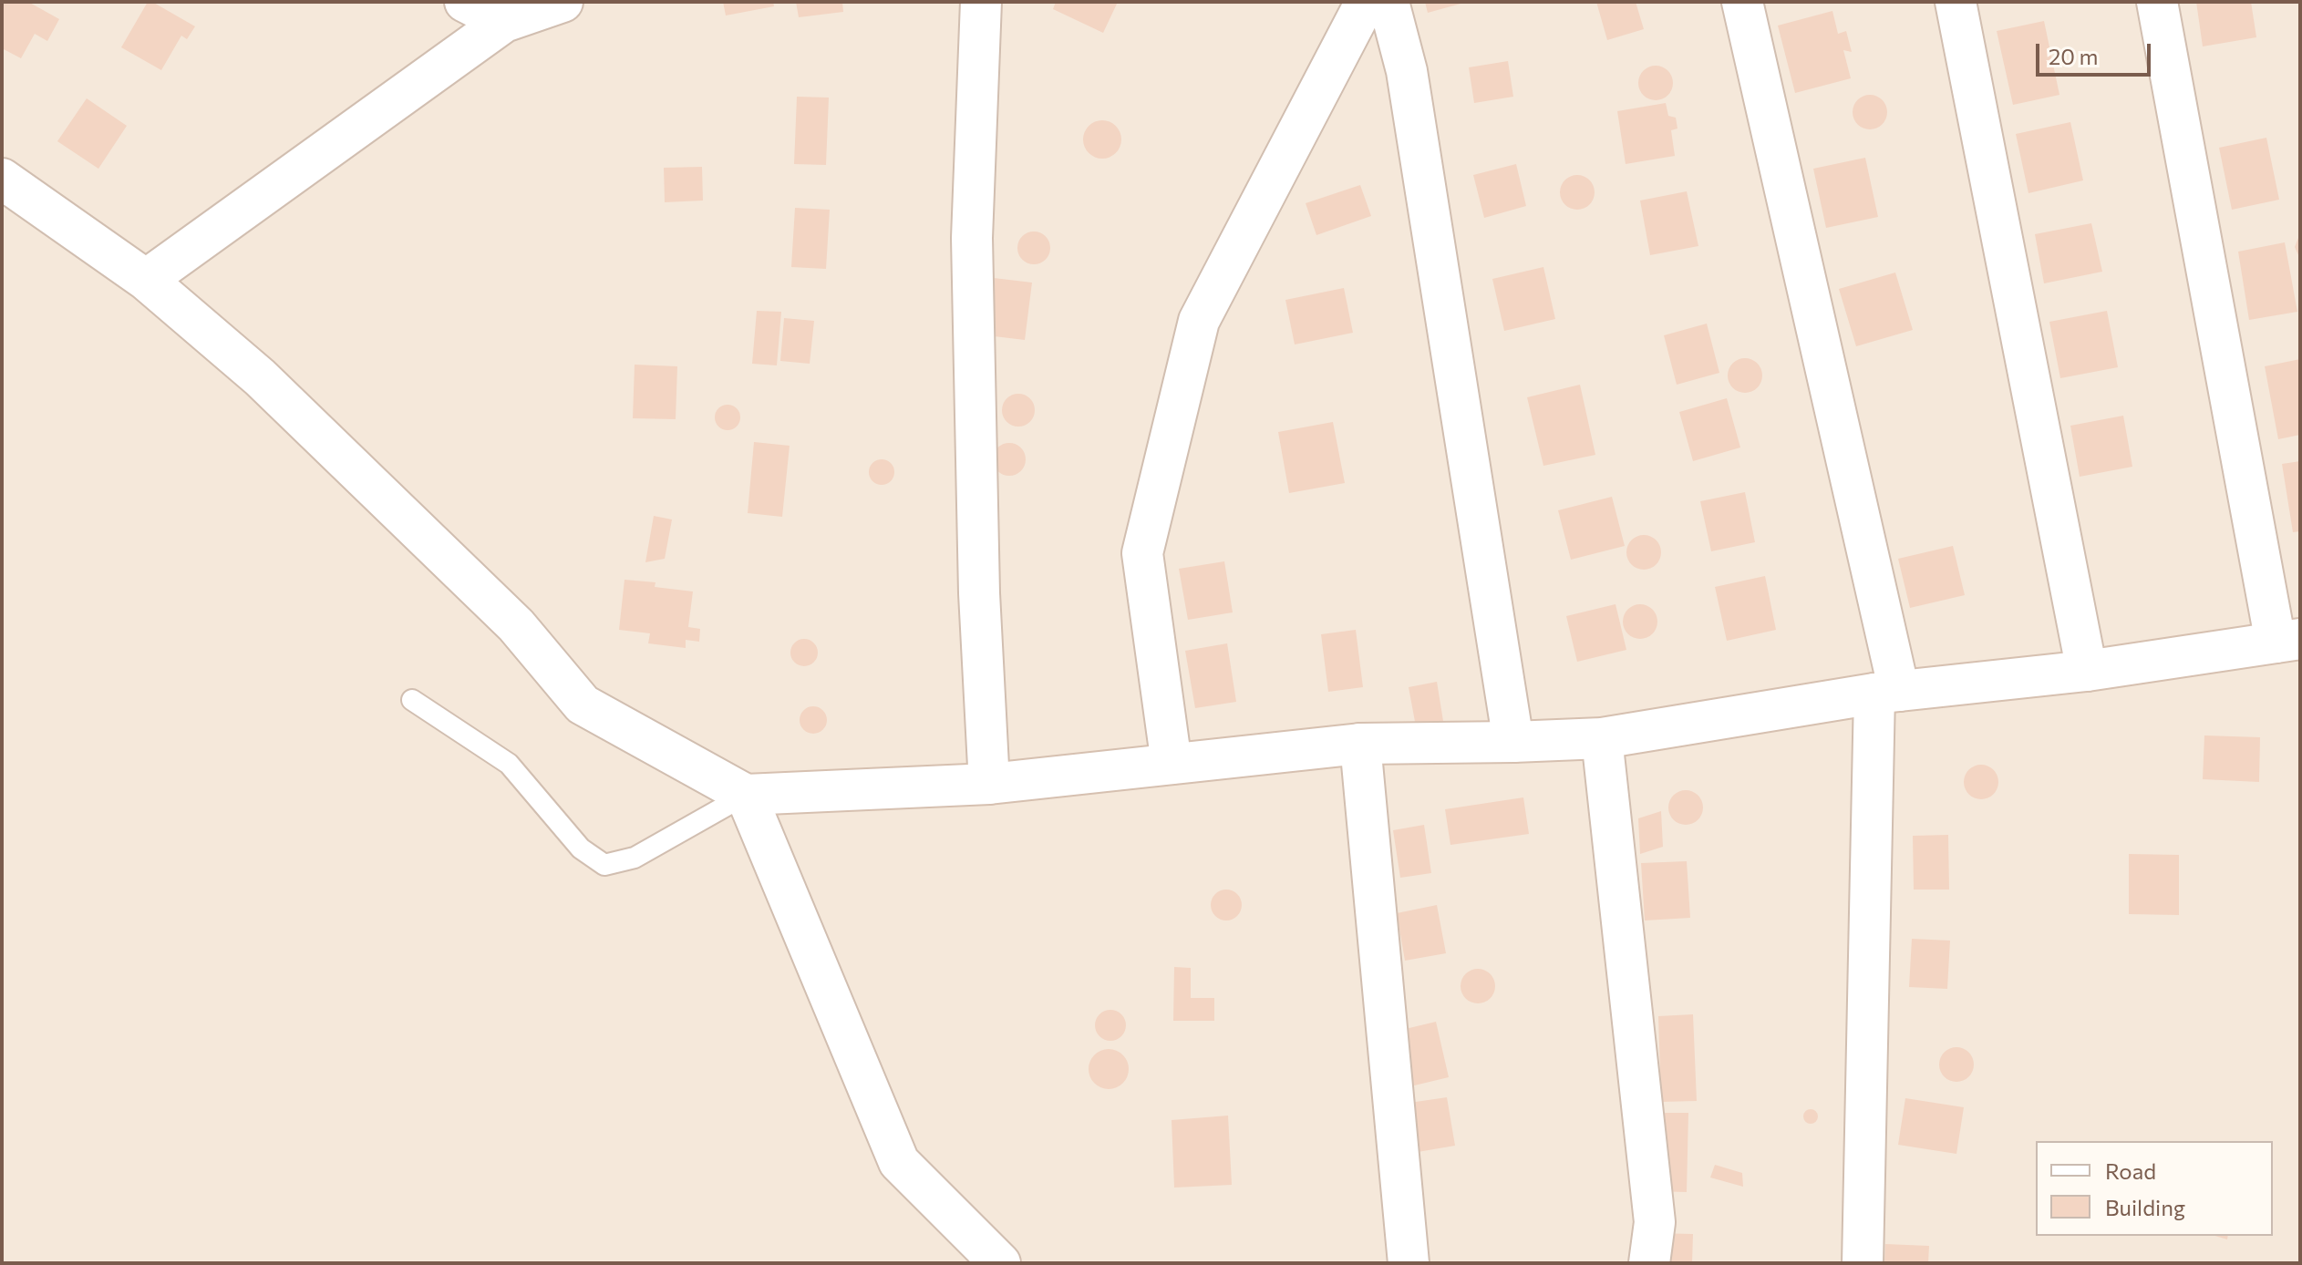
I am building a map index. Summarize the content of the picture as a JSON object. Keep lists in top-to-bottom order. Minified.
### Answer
{"legend":["Road","Building"],"scale_bar":"20 m"}
